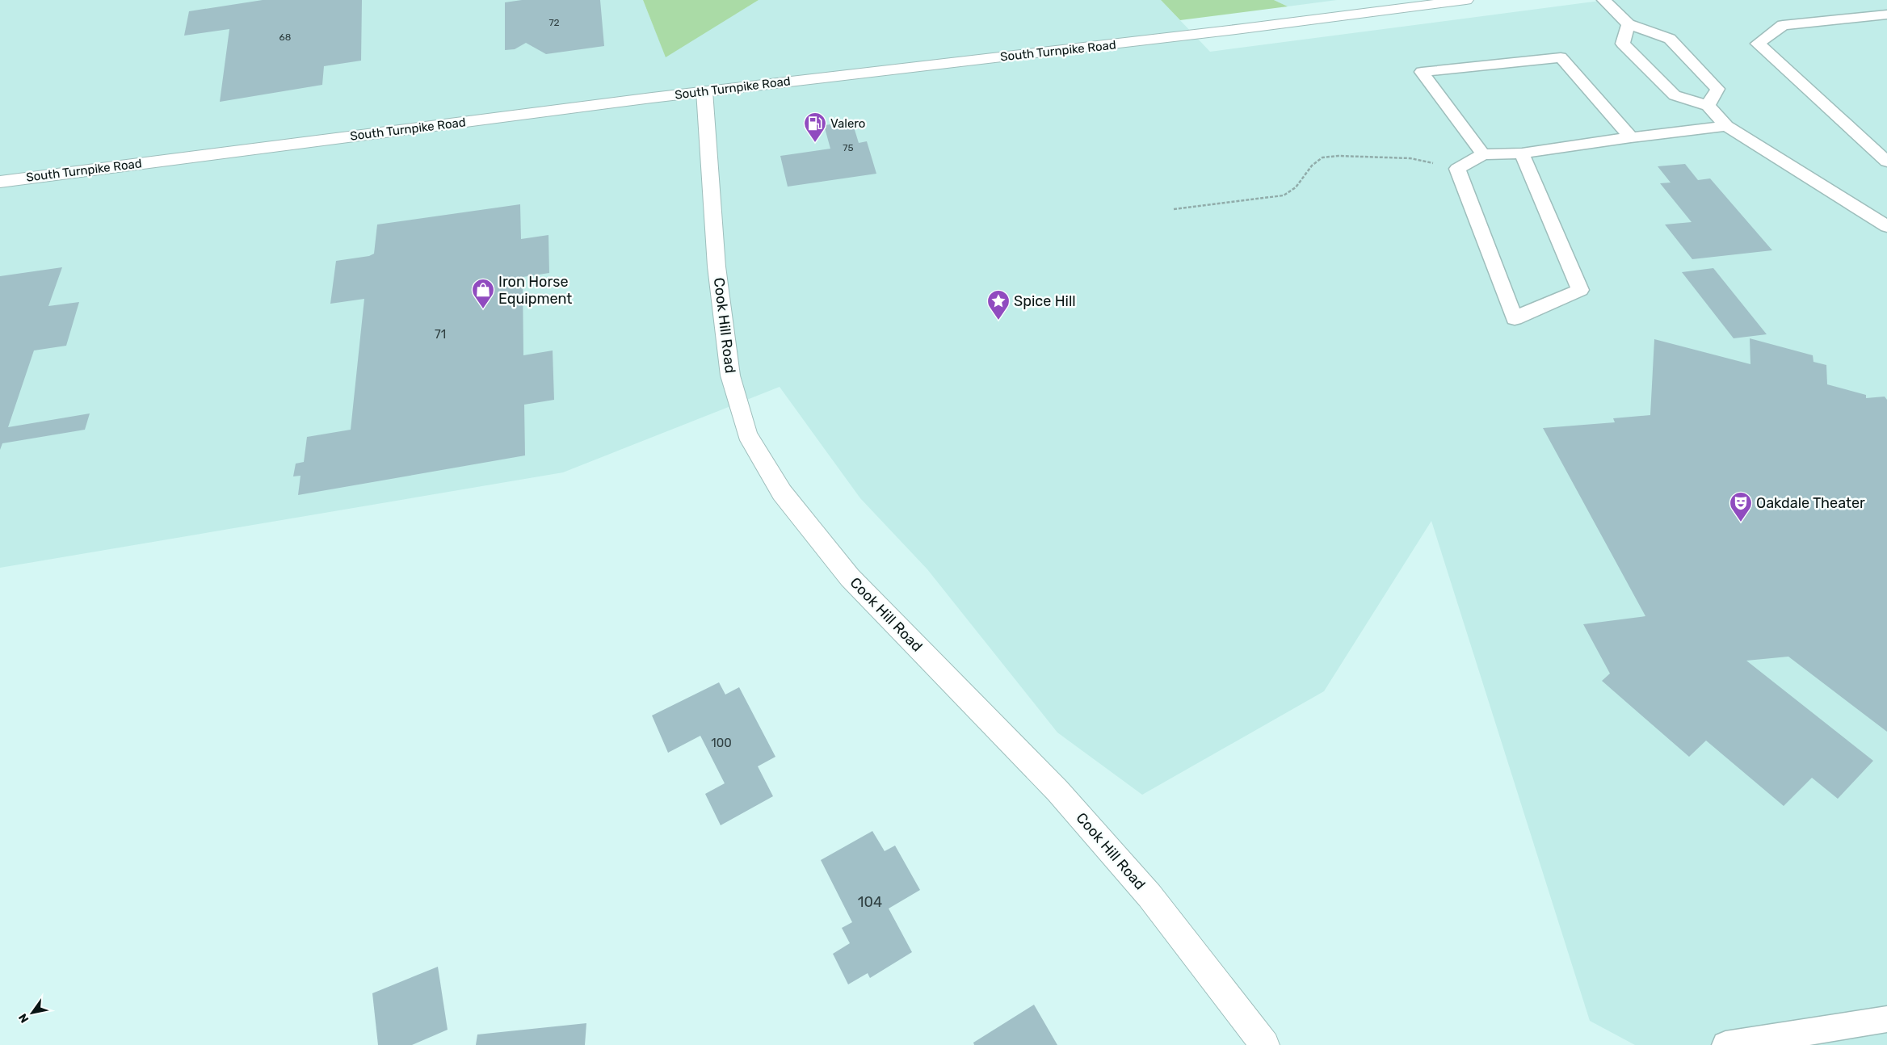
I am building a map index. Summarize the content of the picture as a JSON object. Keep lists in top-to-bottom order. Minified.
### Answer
{"streets":{"main road":["South Turnpike Road","Cook Hill Road"]},"crossings":[["South Turnpike Road","Cook Hill Road"]],"places":{"fuel station":["Valero"],"shop":["Iron Horse Equipment"],"place":["Spice Hill"],"theatre":["Oakdale Theater"]},"house_numbers":["72","68","75","71","100","104"],"north":"bottom left"}
